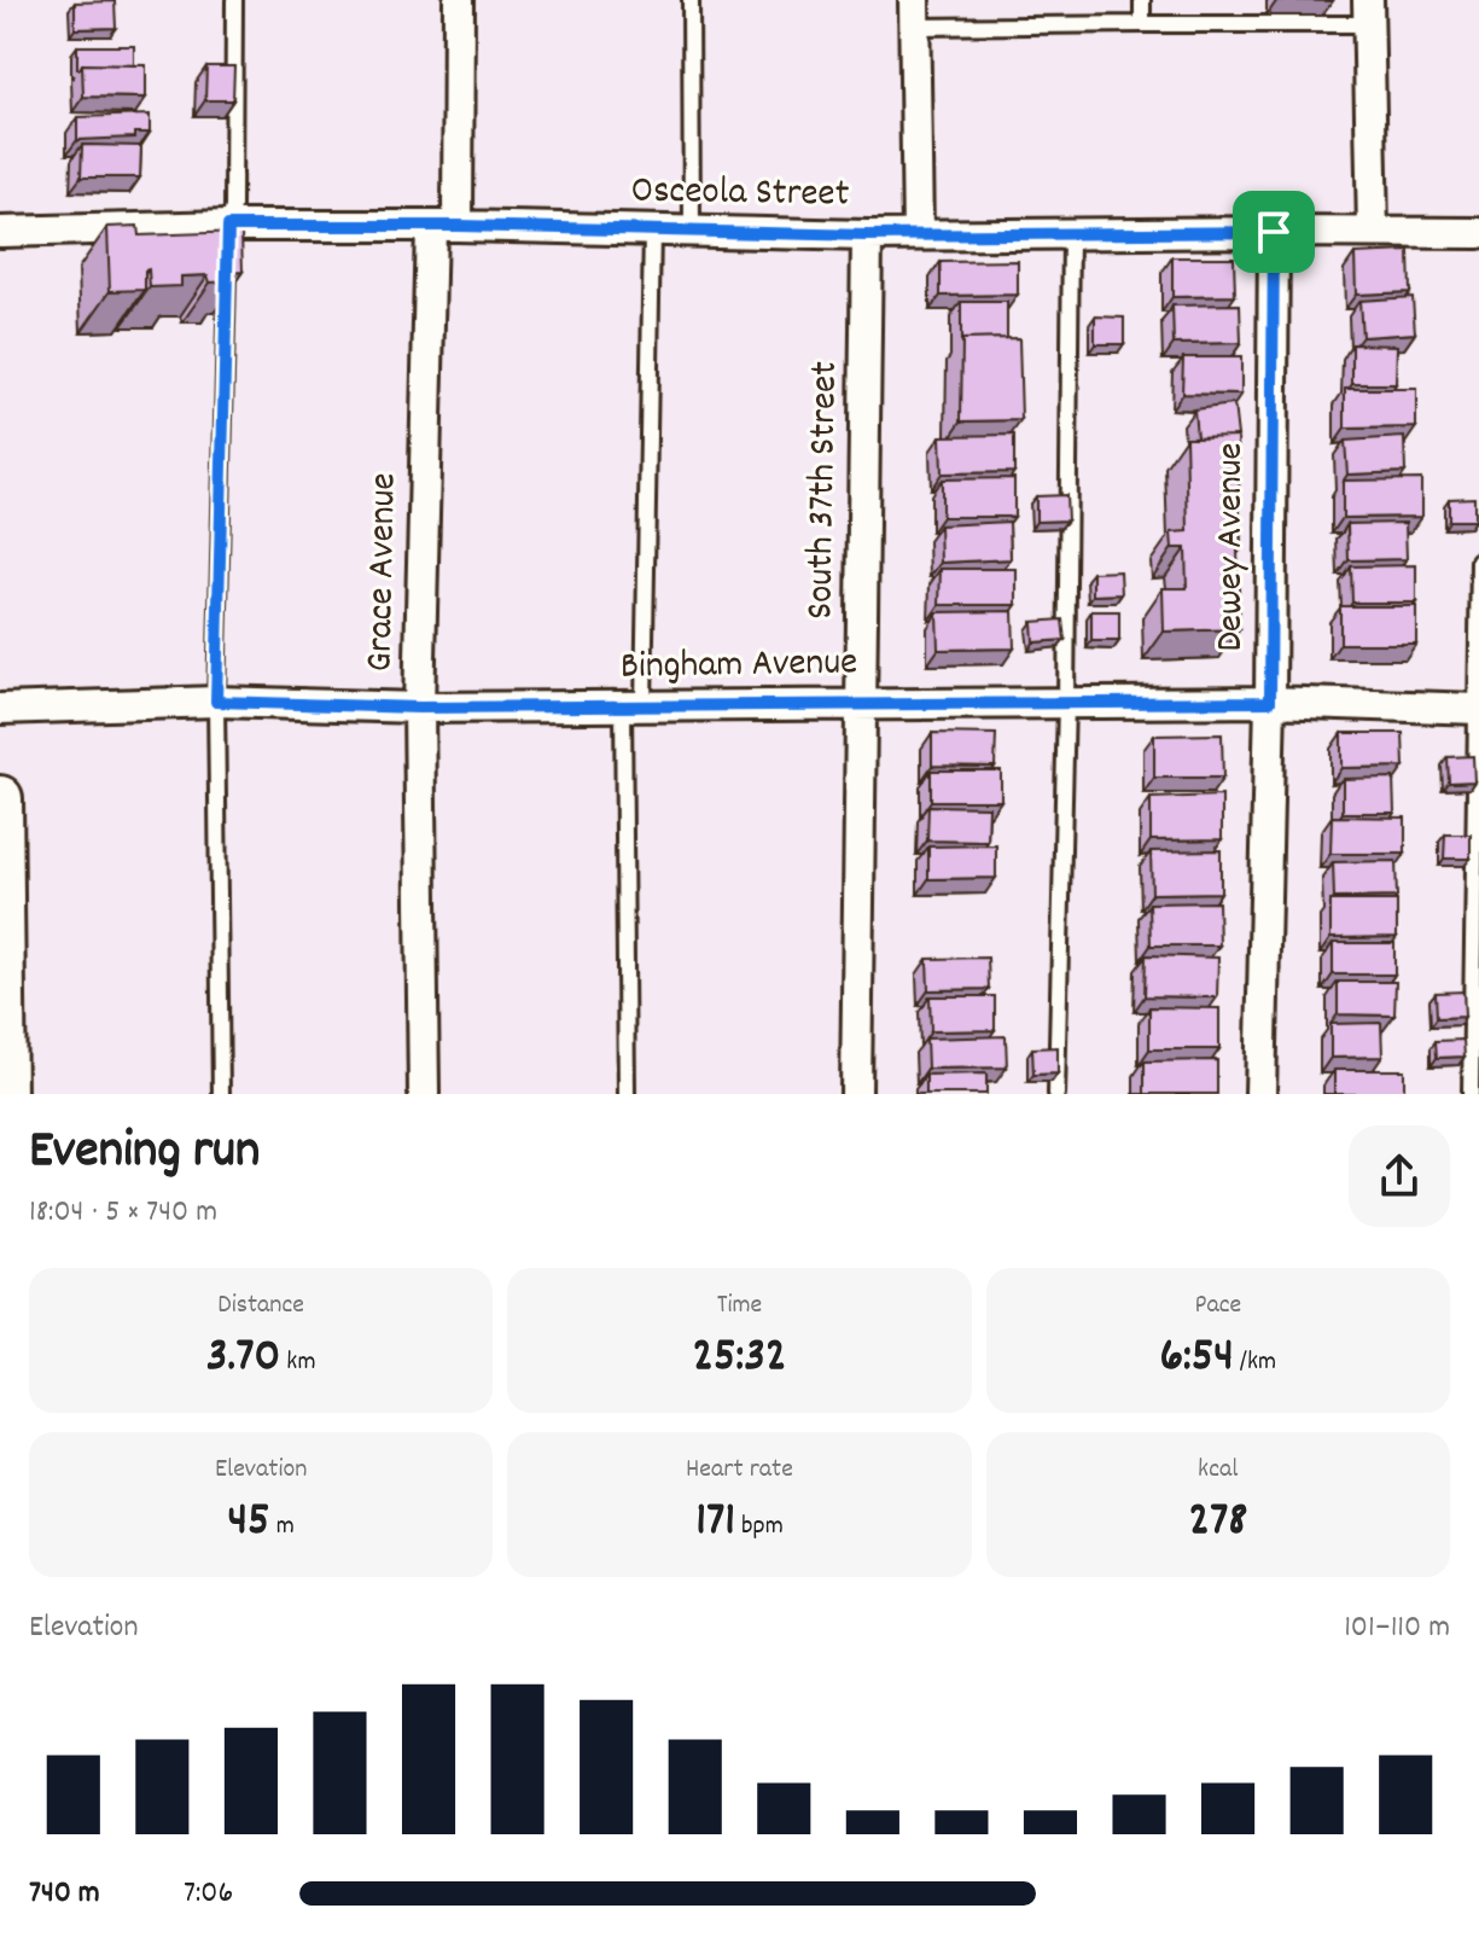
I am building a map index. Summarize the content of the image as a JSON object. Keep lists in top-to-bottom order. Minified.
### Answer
{"streets":{"street":["Osceola Street","South 37th Street","Dewey Avenue","Grace Avenue","Bingham Avenue"]},"crossings":[["Osceola Street","South 37th Street"],["Osceola Street","Dewey Avenue"],["Osceola Street","Grace Avenue"],["South 37th Street","Bingham Avenue"],["Dewey Avenue","Bingham Avenue"],["Grace Avenue","Bingham Avenue"]],"page":{"heading":["Evening run","18:04 · 5 × 740 m"],"stats":[["Distance","3.70 km"],["Time","25:32"],["Pace","6:54 /km"],["Elevation","45 m"],["Heart rate","171 bpm"],["kcal","278"]],"chart":["Elevation","101–110 m"],"list":[{"name":"740 m","note":"7:06"}]}}
